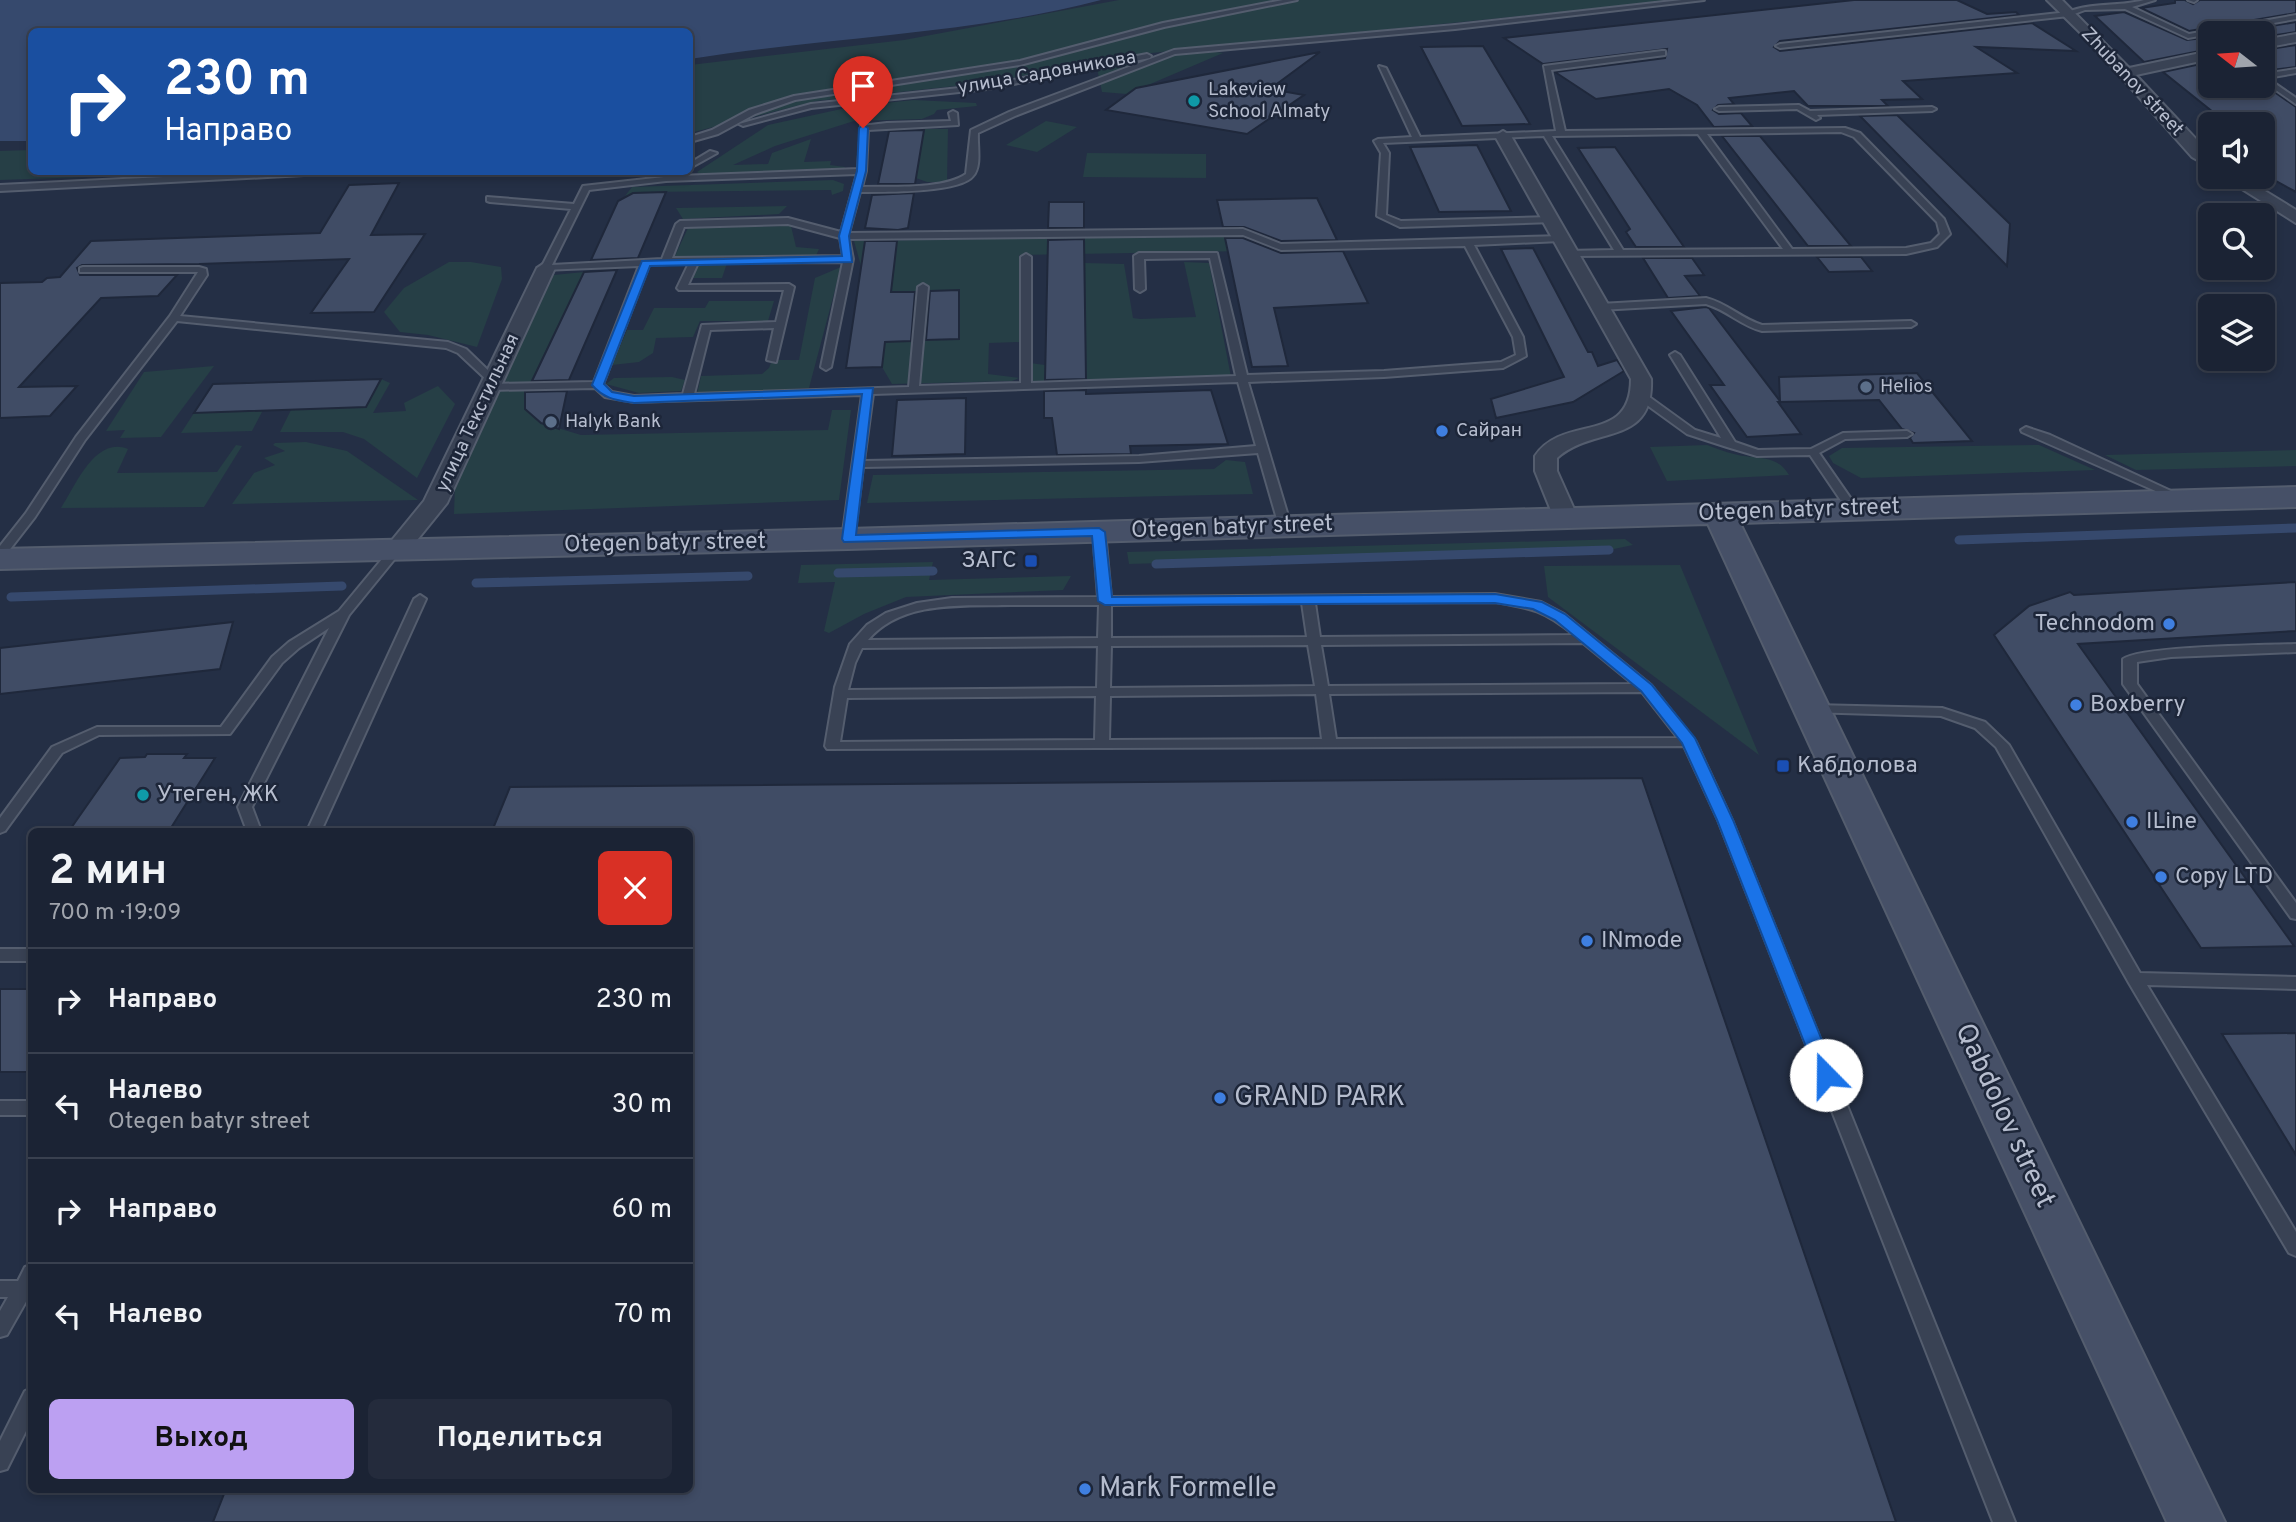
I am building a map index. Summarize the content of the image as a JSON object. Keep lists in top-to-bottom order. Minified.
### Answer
{"streets":{"main road":["Otegen batyr street","Qabdolov street"],"street":["Zhubanov street","улица Текстильная"],"lane":["улица Садовникова"]},"crossings":[["улица Текстильная","Otegen batyr street"],["Otegen batyr street","Qabdolov street"]],"places":{"other":["Lakeview School Almaty","Helios","Halyk Bank","Сайран","Technodom","Boxberry","Утеген, ЖК","ILine","Copy LTD","INmode","GRAND PARK","Mark Formelle"],"transit":["ЗАГС","Кабдолова"]},"north":"left","page":{"turn":["230 m","Направо"],"heading":["2 мин","700 m · 19:09"],"list":[{"name":"Направо","value":"230 m"},{"name":"Налево","note":"Otegen batyr street","value":"30 m"},{"name":"Направо","value":"60 m"},{"name":"Налево","value":"70 m"}],"buttons":["Выход","Поделиться"]}}
